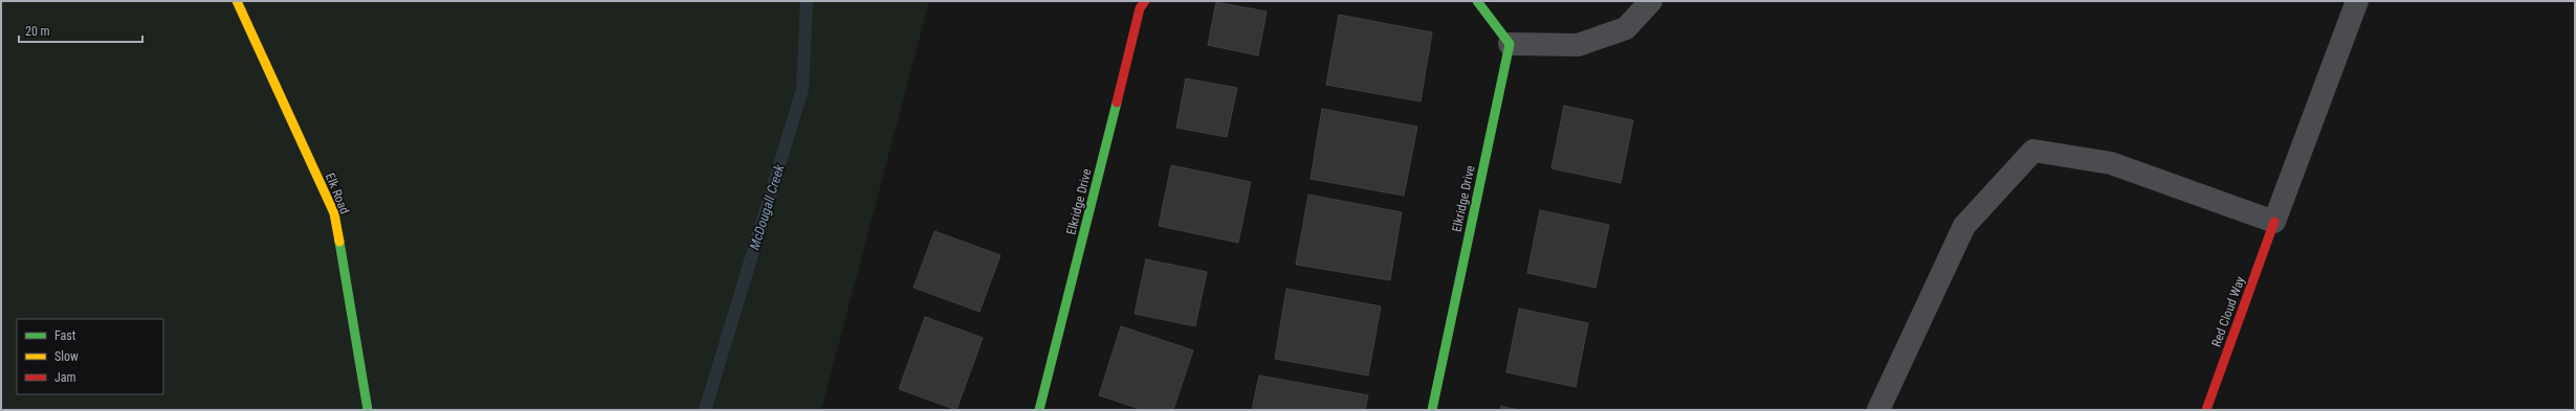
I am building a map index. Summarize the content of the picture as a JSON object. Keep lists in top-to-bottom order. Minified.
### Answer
{"streets":{"street":["Elk Road","Elkridge Drive","Red Cloud Way"]},"water":["McDougall Creek"],"legend":["Fast","Slow","Jam"],"scale_bar":"20 m"}
